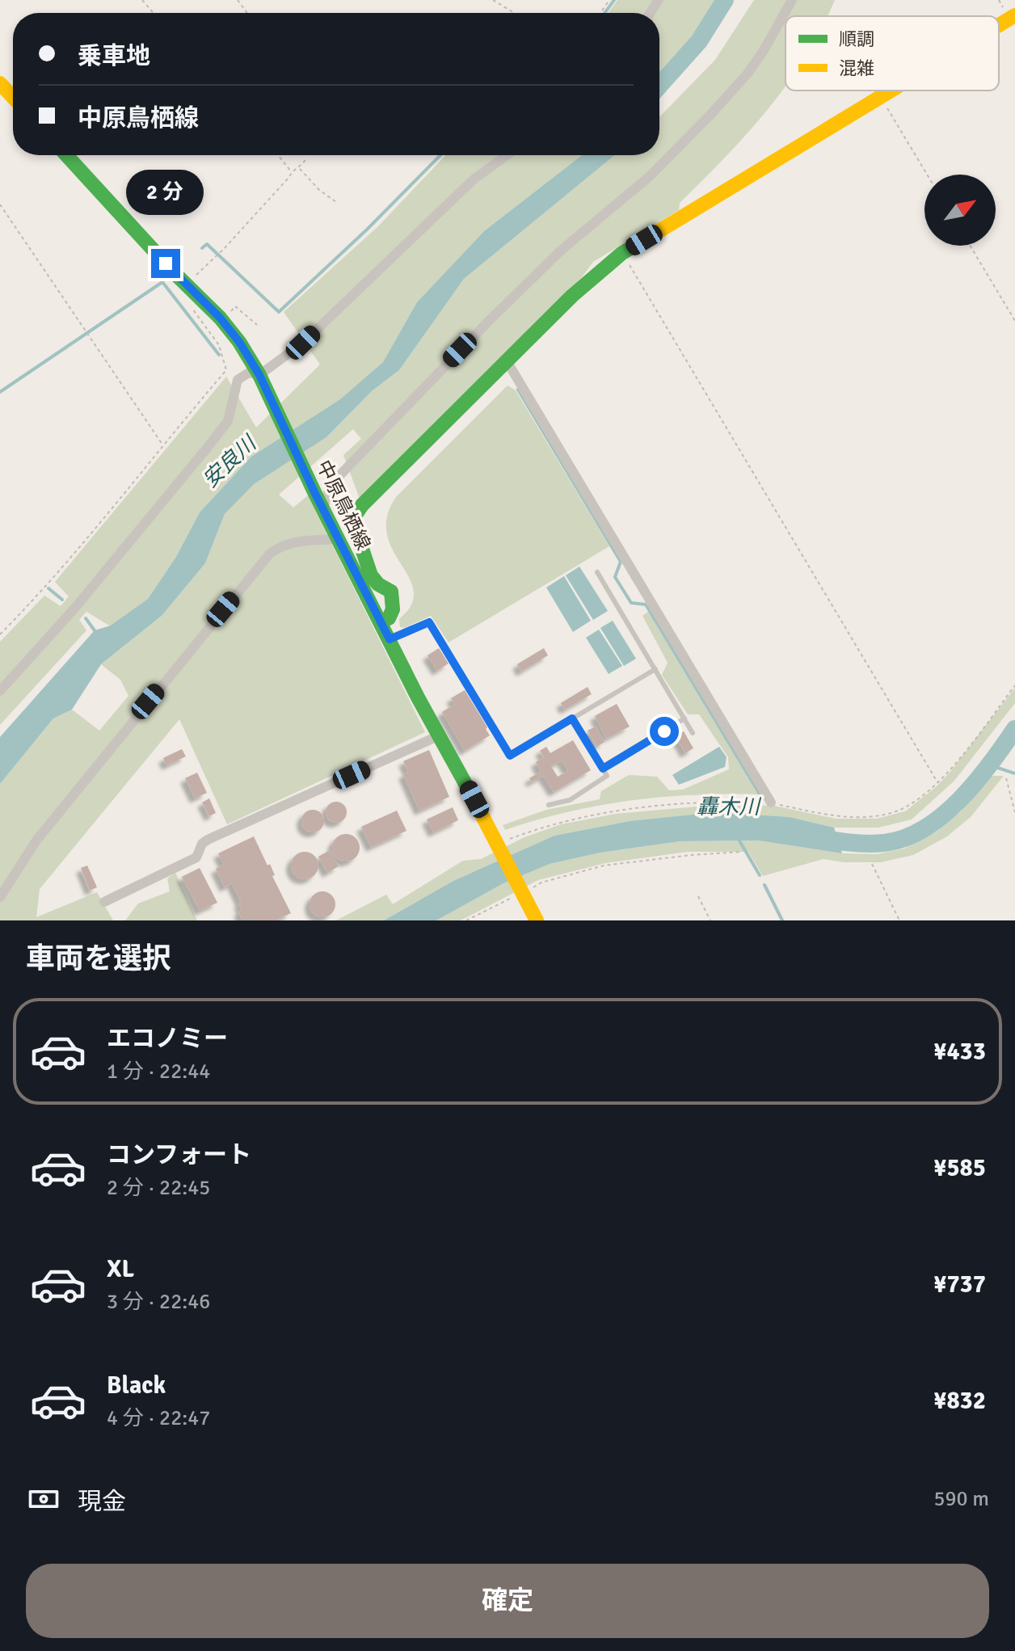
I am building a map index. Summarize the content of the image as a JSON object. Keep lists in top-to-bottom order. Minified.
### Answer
{"streets":{"street":["中原鳥栖線"]},"water":["安良川","轟木川"],"legend":["順調","混雑"],"north":"top right","page":{"banner":["乗車地","中原鳥栖線"],"bubble":"2 分","heading":"車両を選択","list":[{"name":"エコノミー","note":"1 分 · 22:44","value":"¥433"},{"name":"コンフォート","note":"2 分 · 22:45","value":"¥585"},{"name":"XL","note":"3 分 · 22:46","value":"¥737"},{"name":"Black","note":"4 分 · 22:47","value":"¥832"}],"pay":["現金","590 m"],"buttons":"確定"}}
